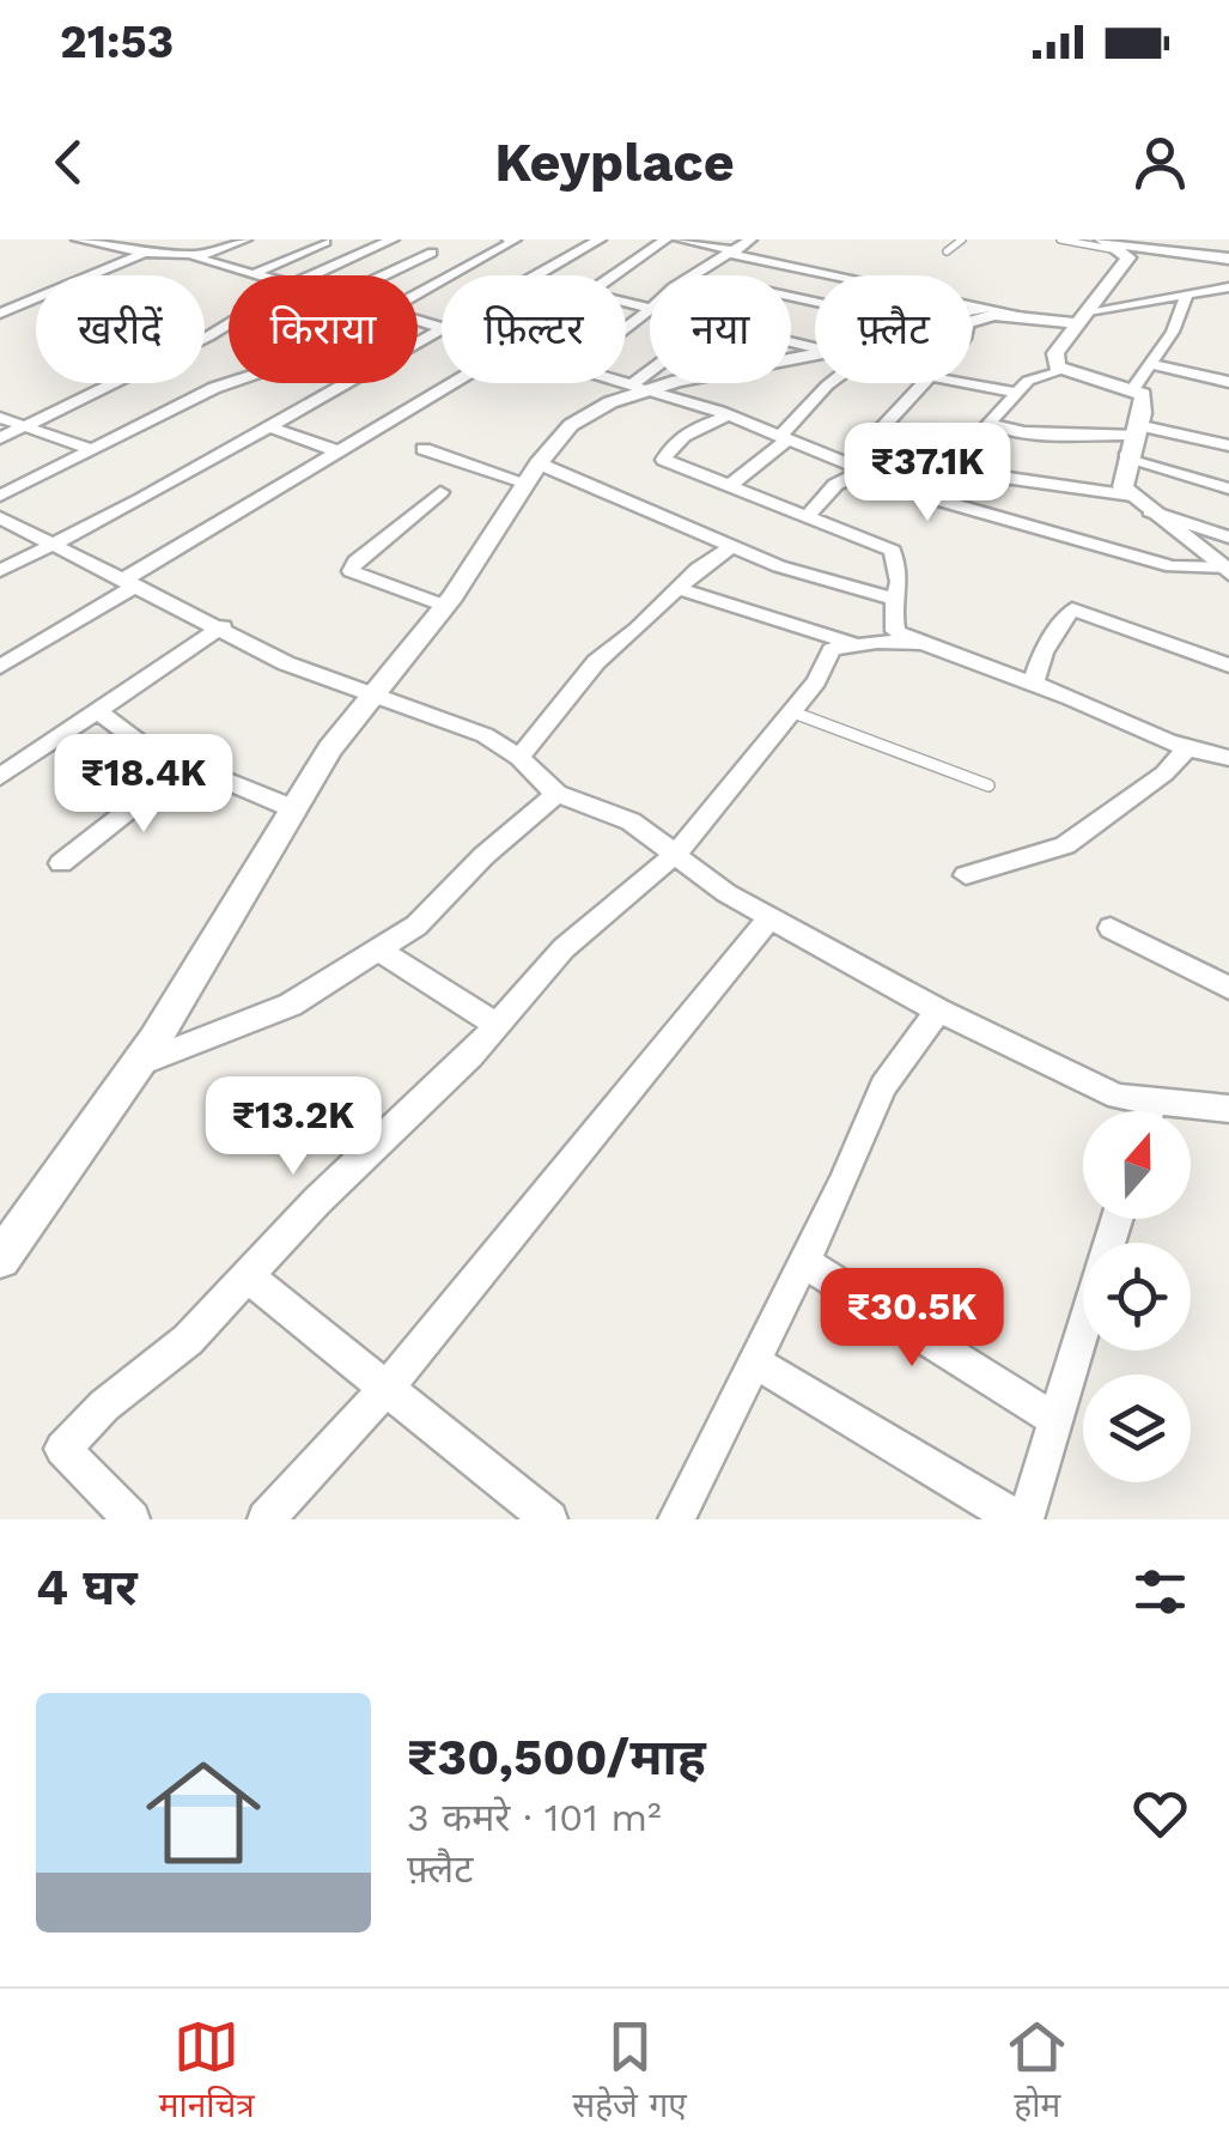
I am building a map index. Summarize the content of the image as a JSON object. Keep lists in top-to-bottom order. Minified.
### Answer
{"north":"top","page":{"status":"21:53","header":"Keyplace","chip":["खरीदें","किराया","फ़िल्टर","नया","फ़्लैट"],"price":["₹37.1K","₹18.4K","₹13.2K","₹30.5K"],"heading":"4 घर","list":[{"name":"₹30,500/माह","note":"3 कमरे · 101 m² · फ़्लैट"}],"tabs":["मानचित्र","सहेजे गए","होम"]}}
